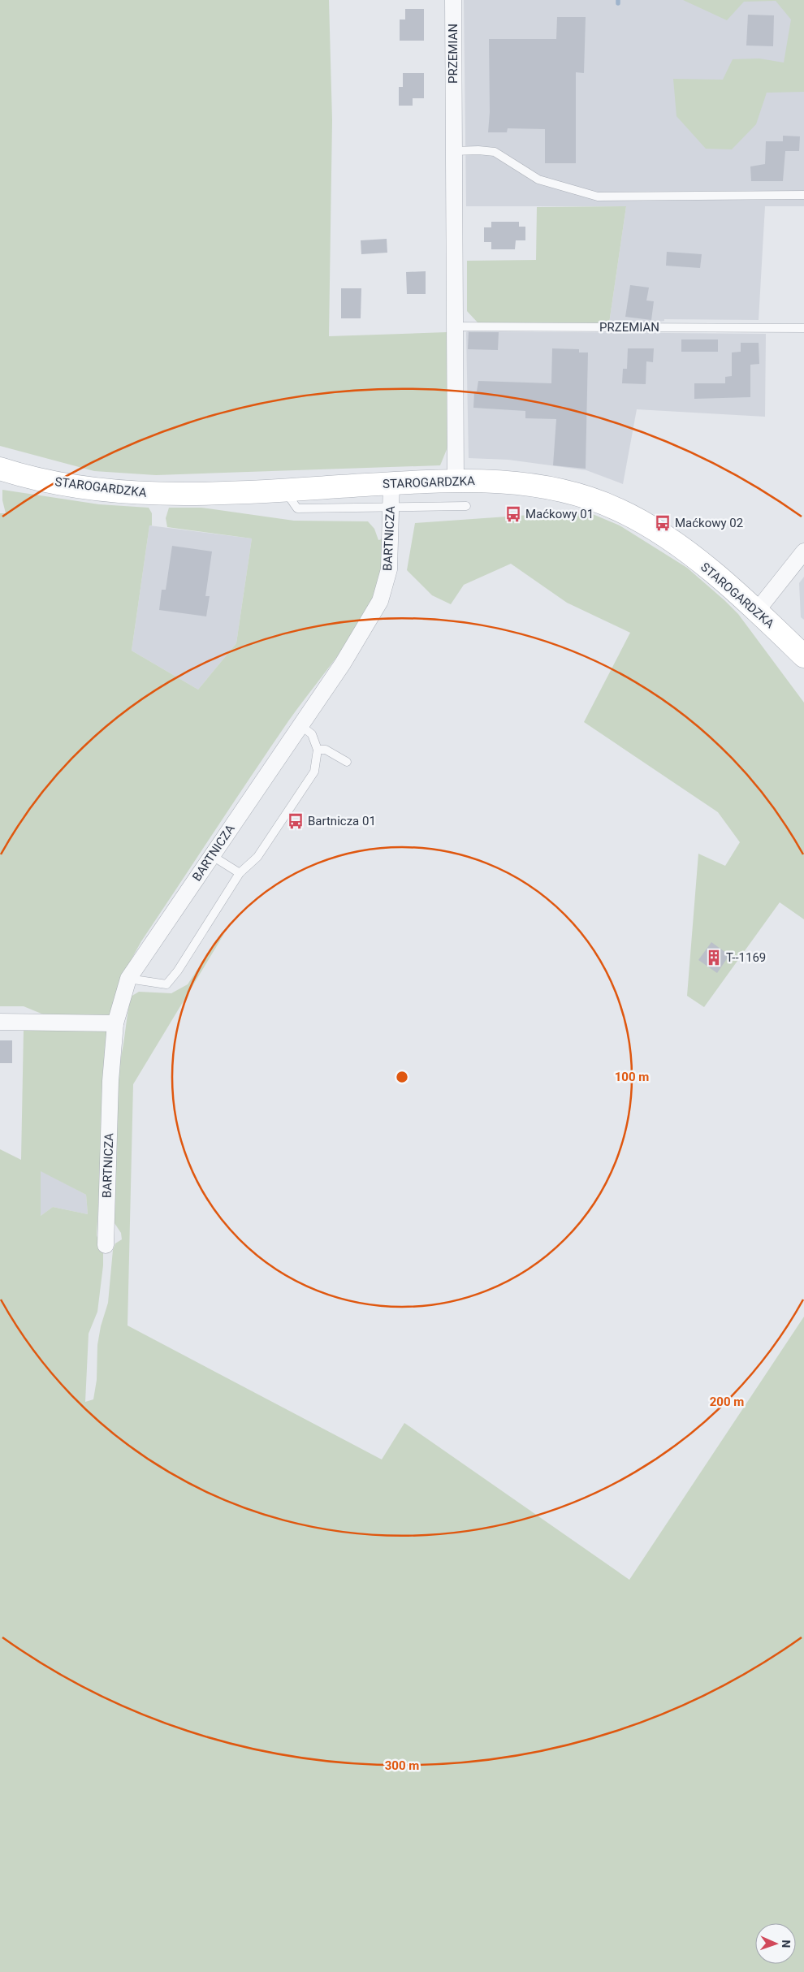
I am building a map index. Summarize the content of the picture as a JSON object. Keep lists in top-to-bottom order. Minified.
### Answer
{"streets":{"main road":["STAROGARDZKA"],"street":["PRZEMIAN","BARTNICZA"]},"crossings":[["PRZEMIAN","STAROGARDZKA"],["STAROGARDZKA","BARTNICZA"]],"places":{"bus stop":["Maćkowy 01","Maćkowy 02","Bartnicza 01"],"building":["T--1169"]},"north":"right","rings":["100 m","200 m","300 m"]}
